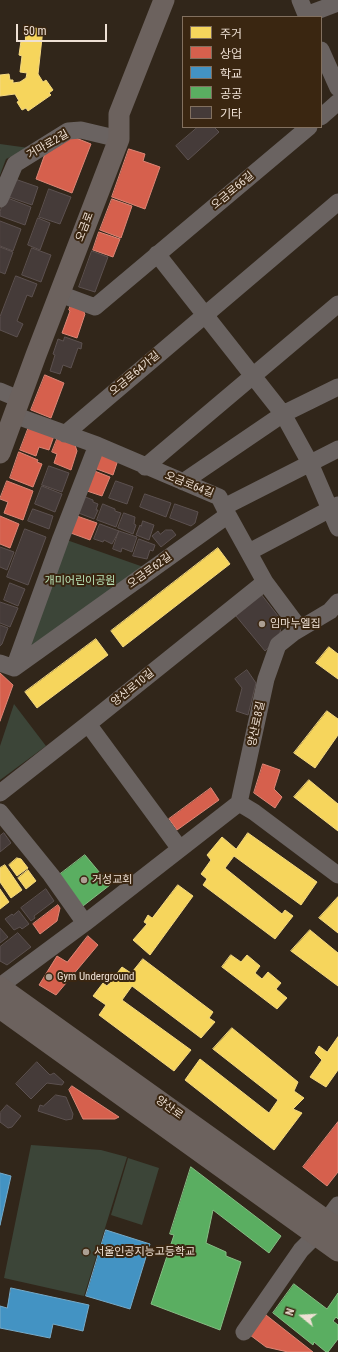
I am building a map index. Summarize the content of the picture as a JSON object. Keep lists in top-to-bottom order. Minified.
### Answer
{"streets":{"main road":["오금로","양산로"],"street":["거마로2길","오금로66길","오금로64가길","오금로64길","오금로62길","양산로10길","양산로8길"]},"crossings":[["거마로2길","오금로"],["오금로66길","오금로"],["오금로","오금로64길"],["오금로64가길","오금로64길"],["오금로64길","오금로62길"],["오금로64길","양산로10길"],["오금로64길","양산로8길"]],"parks":["개미어린이공원"],"places":["임마누엘집","거성교회","Gym Underground","서울인공지능고등학교"],"legend":["주거","상업","학교","공공","기타"],"scale_bar":"50 m","north":"left"}
